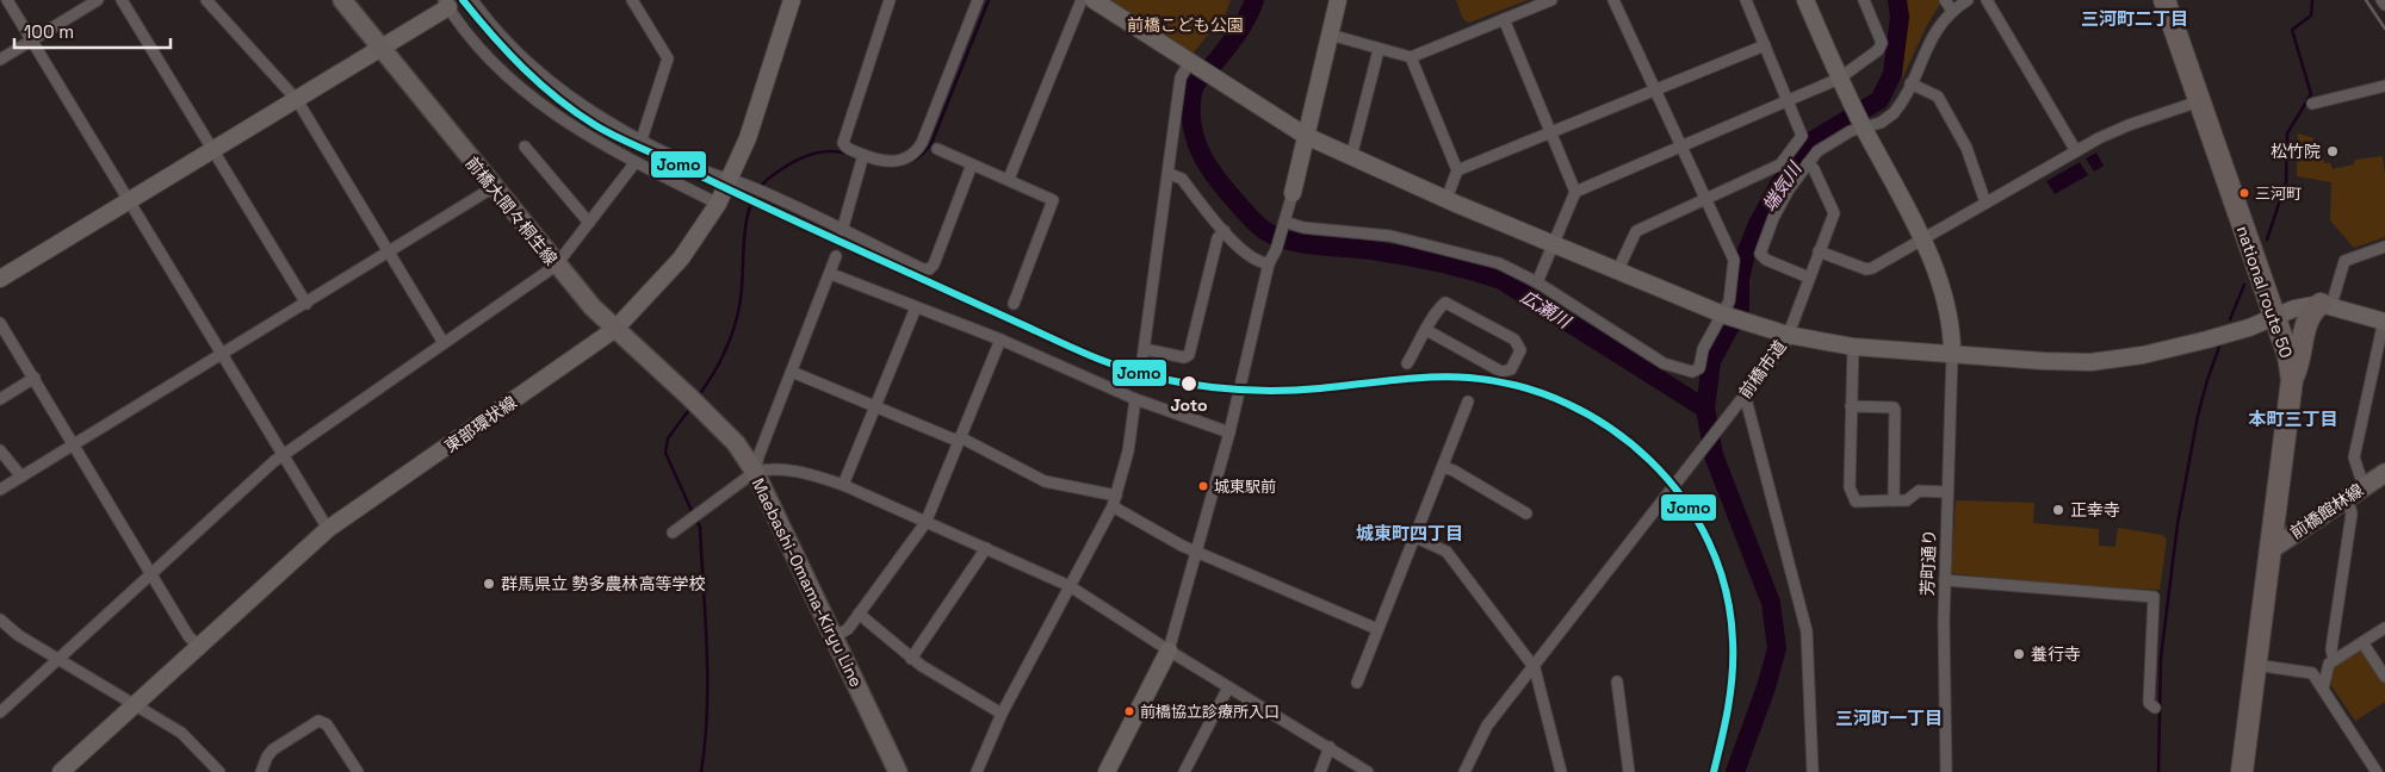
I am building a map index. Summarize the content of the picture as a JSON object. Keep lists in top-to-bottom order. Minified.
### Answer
{"streets":{"highway":["national route 50"],"main road":["前橋大間々桐生線","前橋館林線","Maebashi-Omama-Kiryu Line"],"street":["前橋市道","東部環状線","芳町通り"]},"crossings":[["前橋大間々桐生線","東部環状線"],["前橋大間々桐生線","Maebashi-Omama-Kiryu Line"],["national route 50","前橋市道"],["national route 50","前橋館林線"],["前橋市道","芳町通り"]],"districts":["三河町二丁目","本町三丁目","城東町四丁目","三河町一丁目"],"water":["端気川","広瀬川"],"parks":["前橋こども公園"],"places":["松竹院","三河町","Joto","城東駅前","正幸寺","群馬県立 勢多農林高等学校","養行寺","前橋協立診療所入口"],"lines":["transit line Jomo"],"scale_bar":"100 m"}
